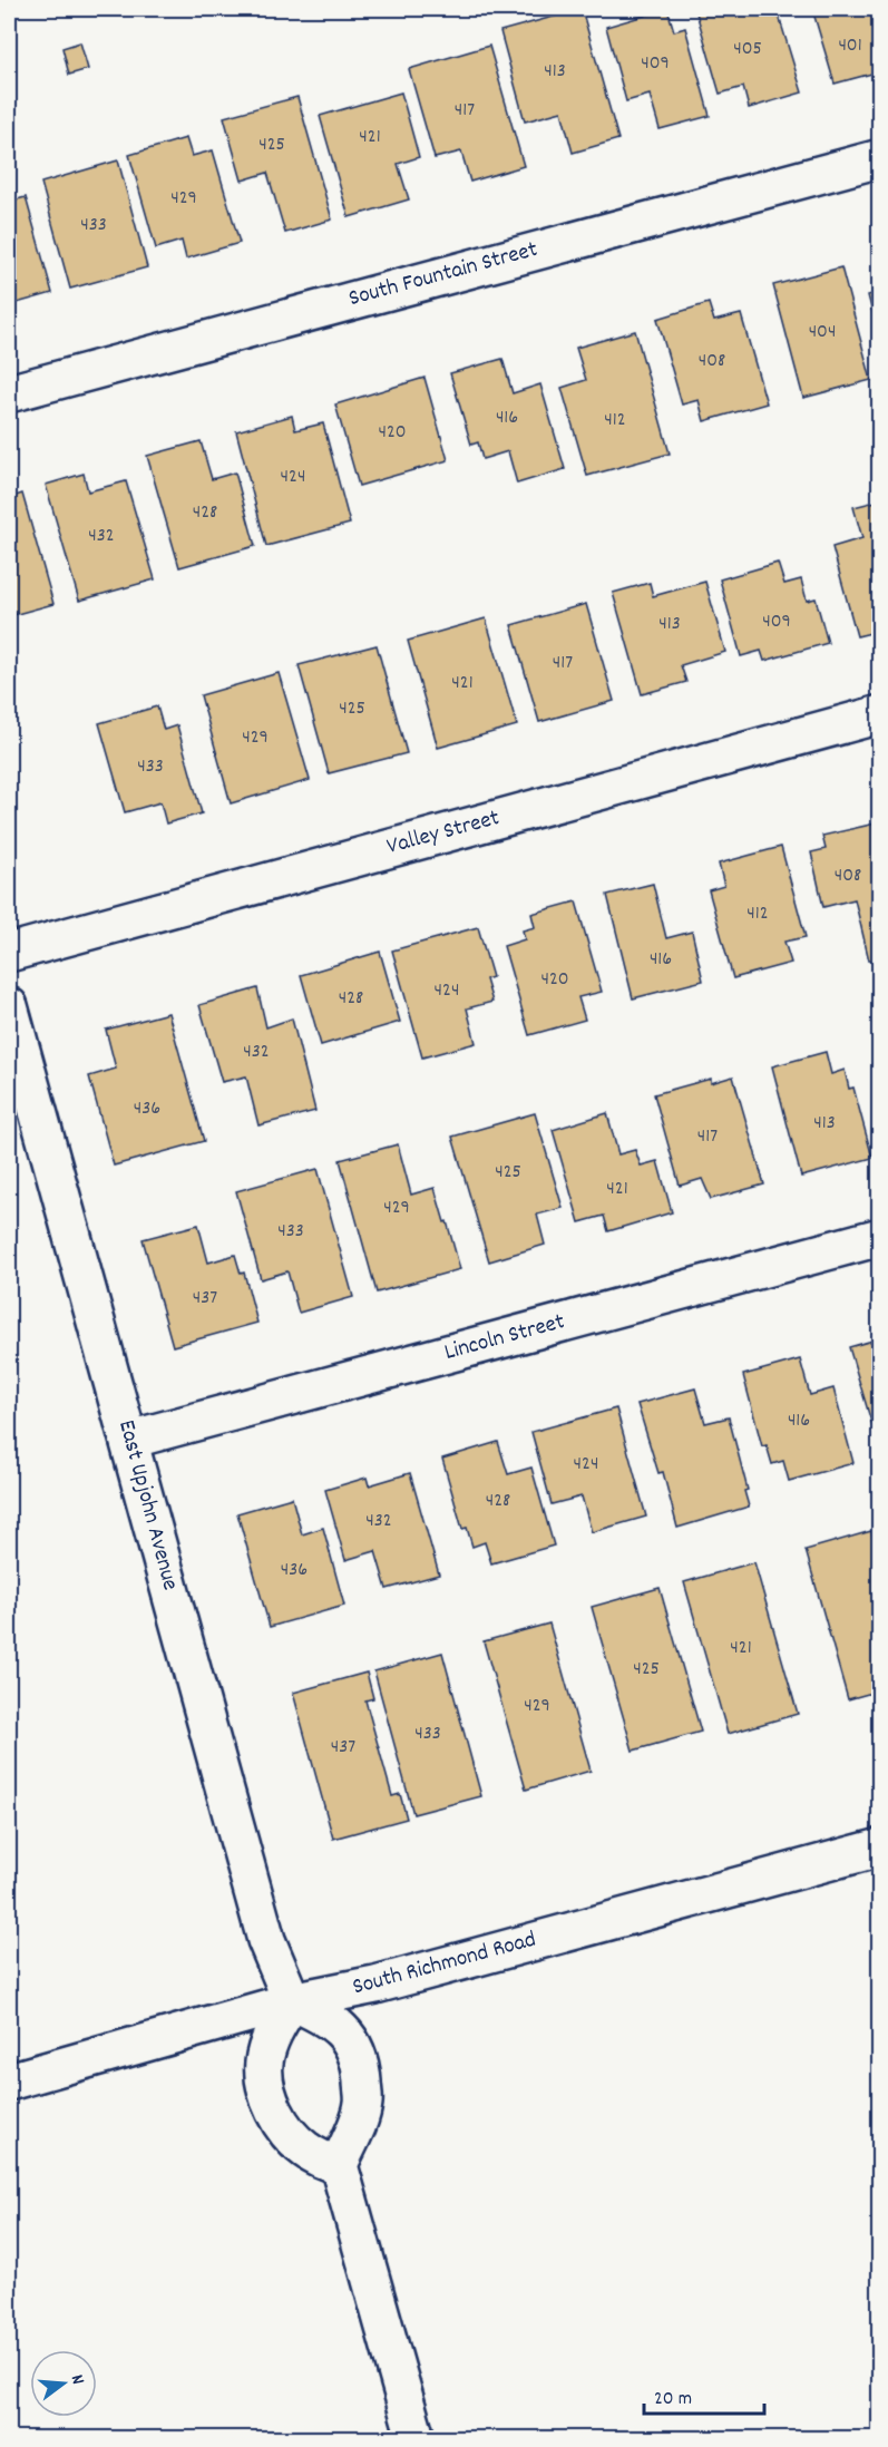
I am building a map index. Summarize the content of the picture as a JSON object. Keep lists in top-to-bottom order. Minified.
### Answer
{"streets":{"street":["South Fountain Street","Valley Street","Lincoln Street","East Upjohn Avenue","South Richmond Road"]},"crossings":[["Lincoln Street","East Upjohn Avenue"],["East Upjohn Avenue","South Richmond Road"]],"house_numbers":["401","405","409","413","417","421","425","429","433","404","408","416","412","420","424","428","432","409","413","417","421","425","429","433","408","412","416","420","424","428","432","436","413","417","425","421","429","433","437","416","424","428","432","436","421","425","429","433","437"],"scale_bar":"20 m","north":"right"}
